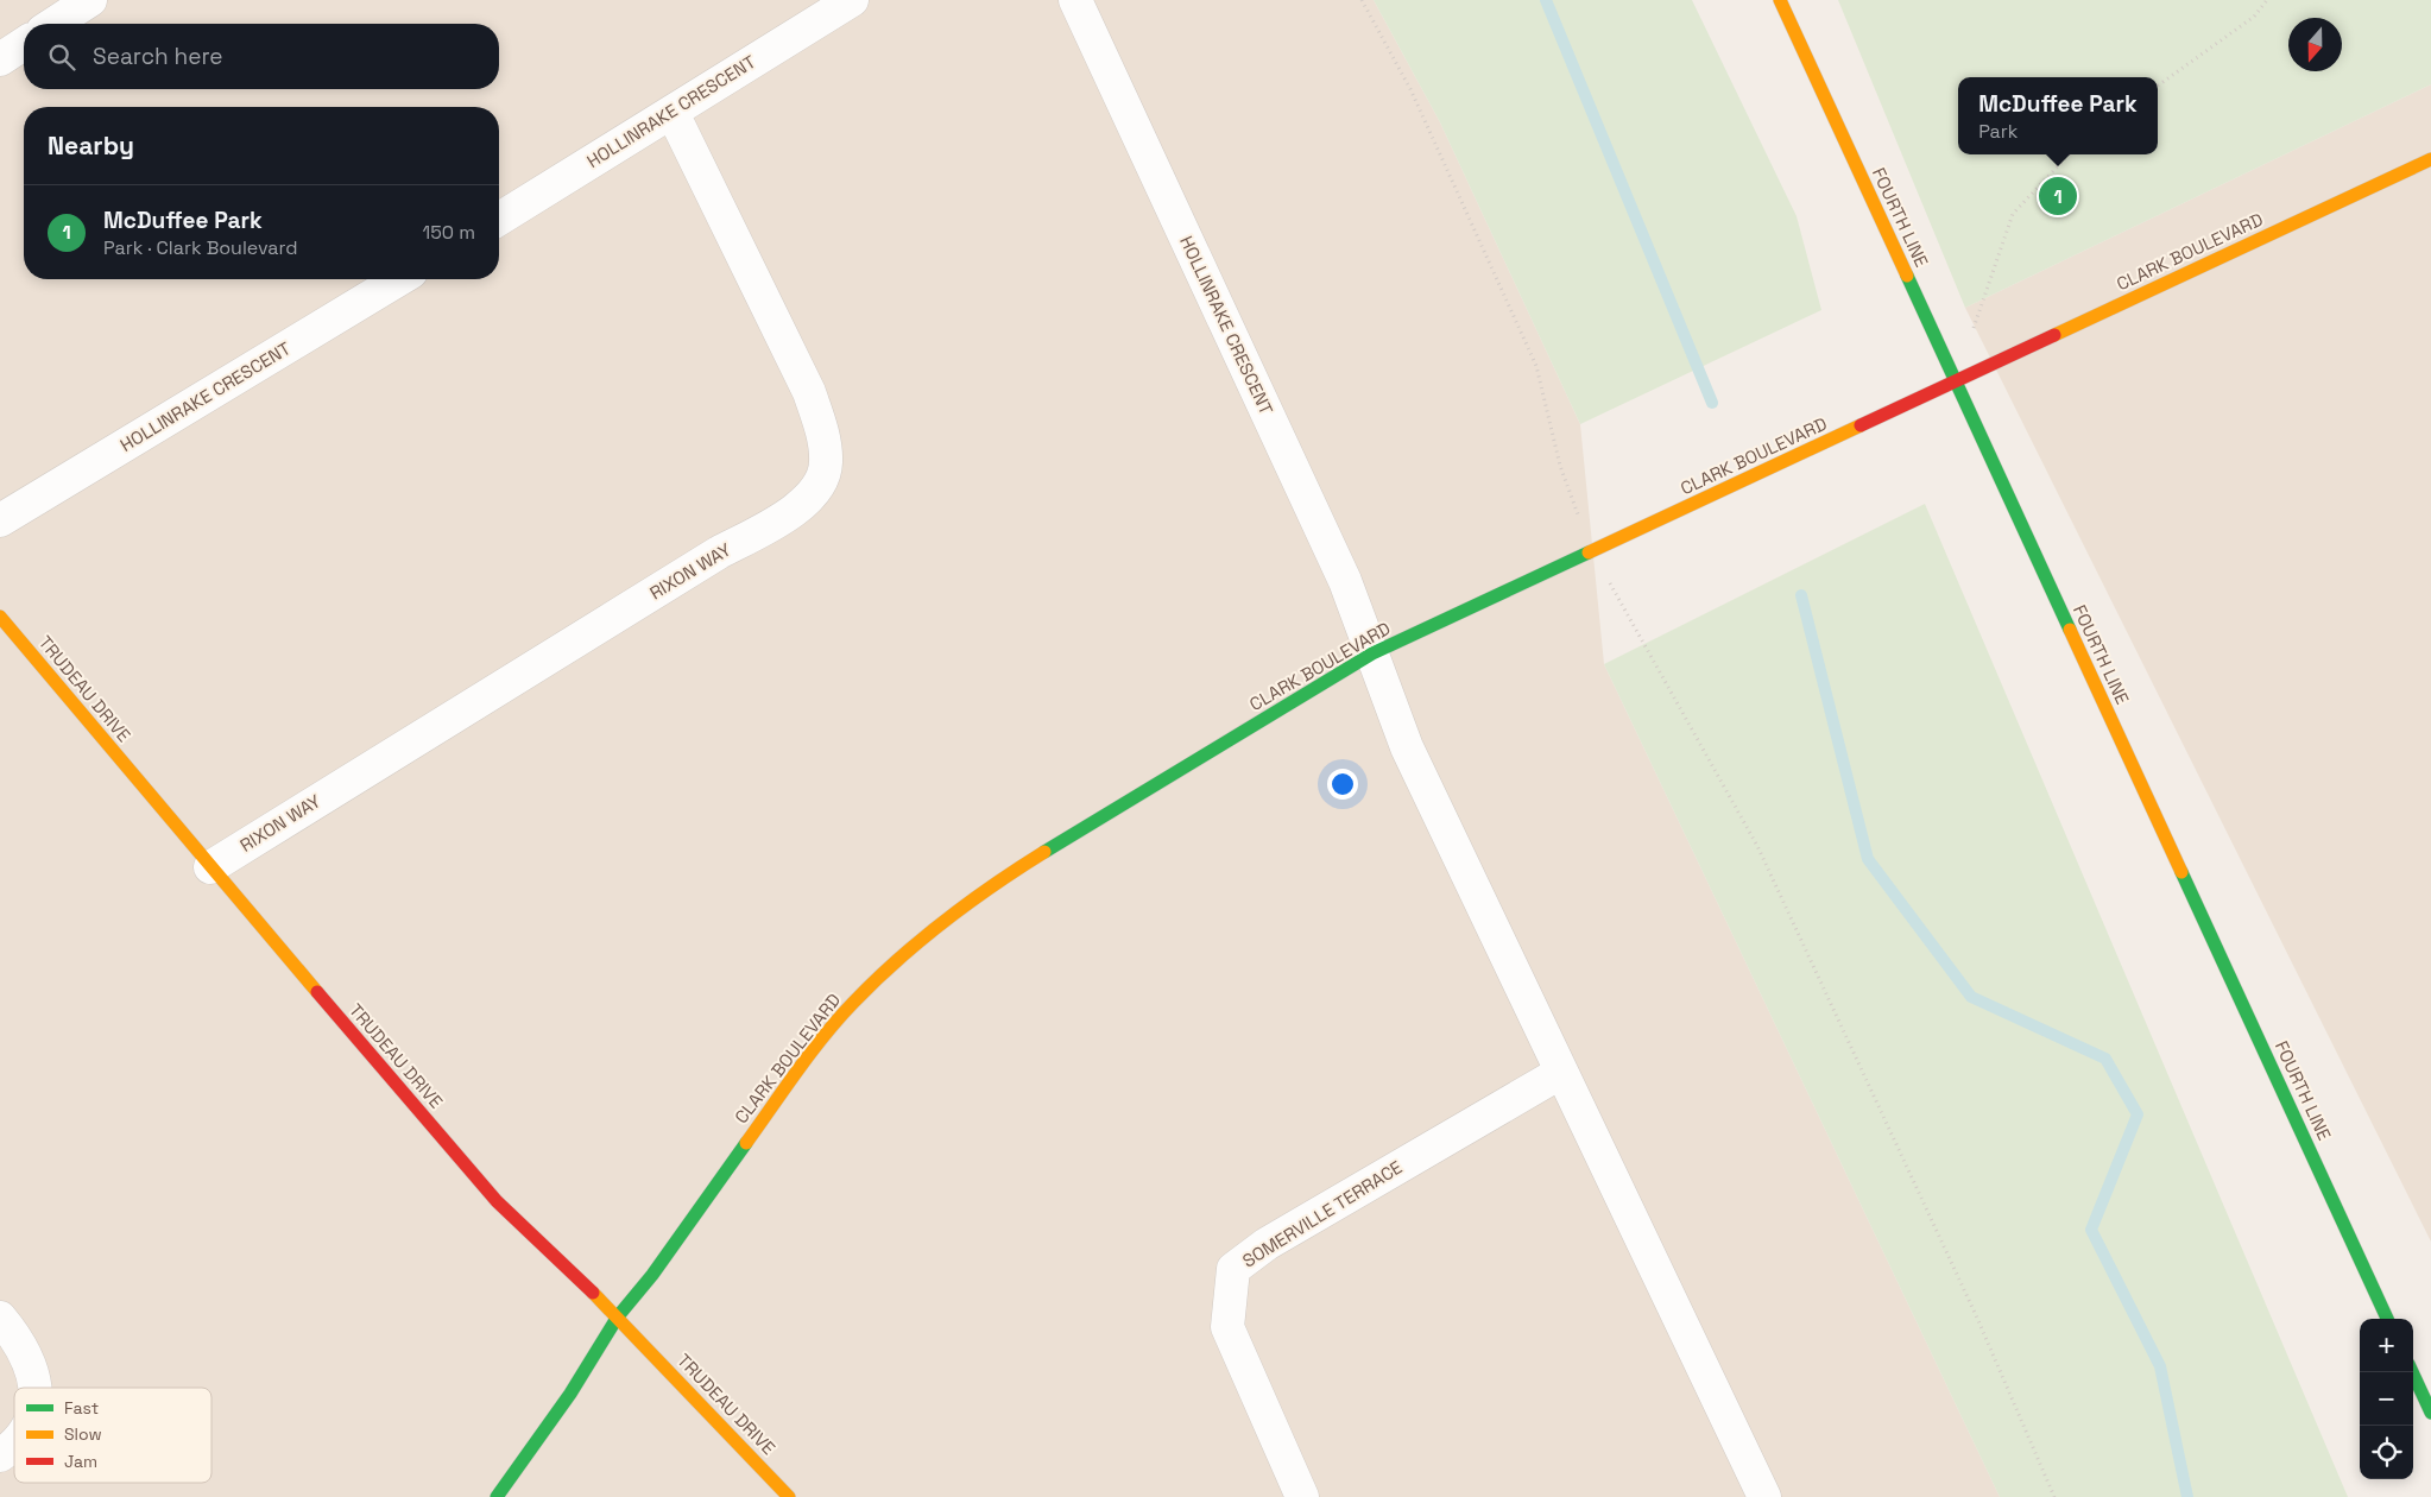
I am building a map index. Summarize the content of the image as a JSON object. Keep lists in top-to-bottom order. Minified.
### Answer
{"streets":{"street":["HOLLINRAKE CRESCENT","FOURTH LINE","CLARK BOULEVARD","RIXON WAY","TRUDEAU DRIVE","SOMERVILLE TERRACE"]},"crossings":[["HOLLINRAKE CRESCENT","CLARK BOULEVARD"],["HOLLINRAKE CRESCENT","RIXON WAY"],["FOURTH LINE","CLARK BOULEVARD"],["CLARK BOULEVARD","TRUDEAU DRIVE"],["RIXON WAY","TRUDEAU DRIVE"]],"legend":["Fast","Slow","Jam"],"north":"bottom","page":{"search":"Search here","popup":["McDuffee Park","Park"],"heading":"Nearby","pins":"1","list":[{"mark":"1","name":"McDuffee Park","note":"Park · Clark Boulevard","value":"150 m"}],"map_buttons":["+","−"]}}
